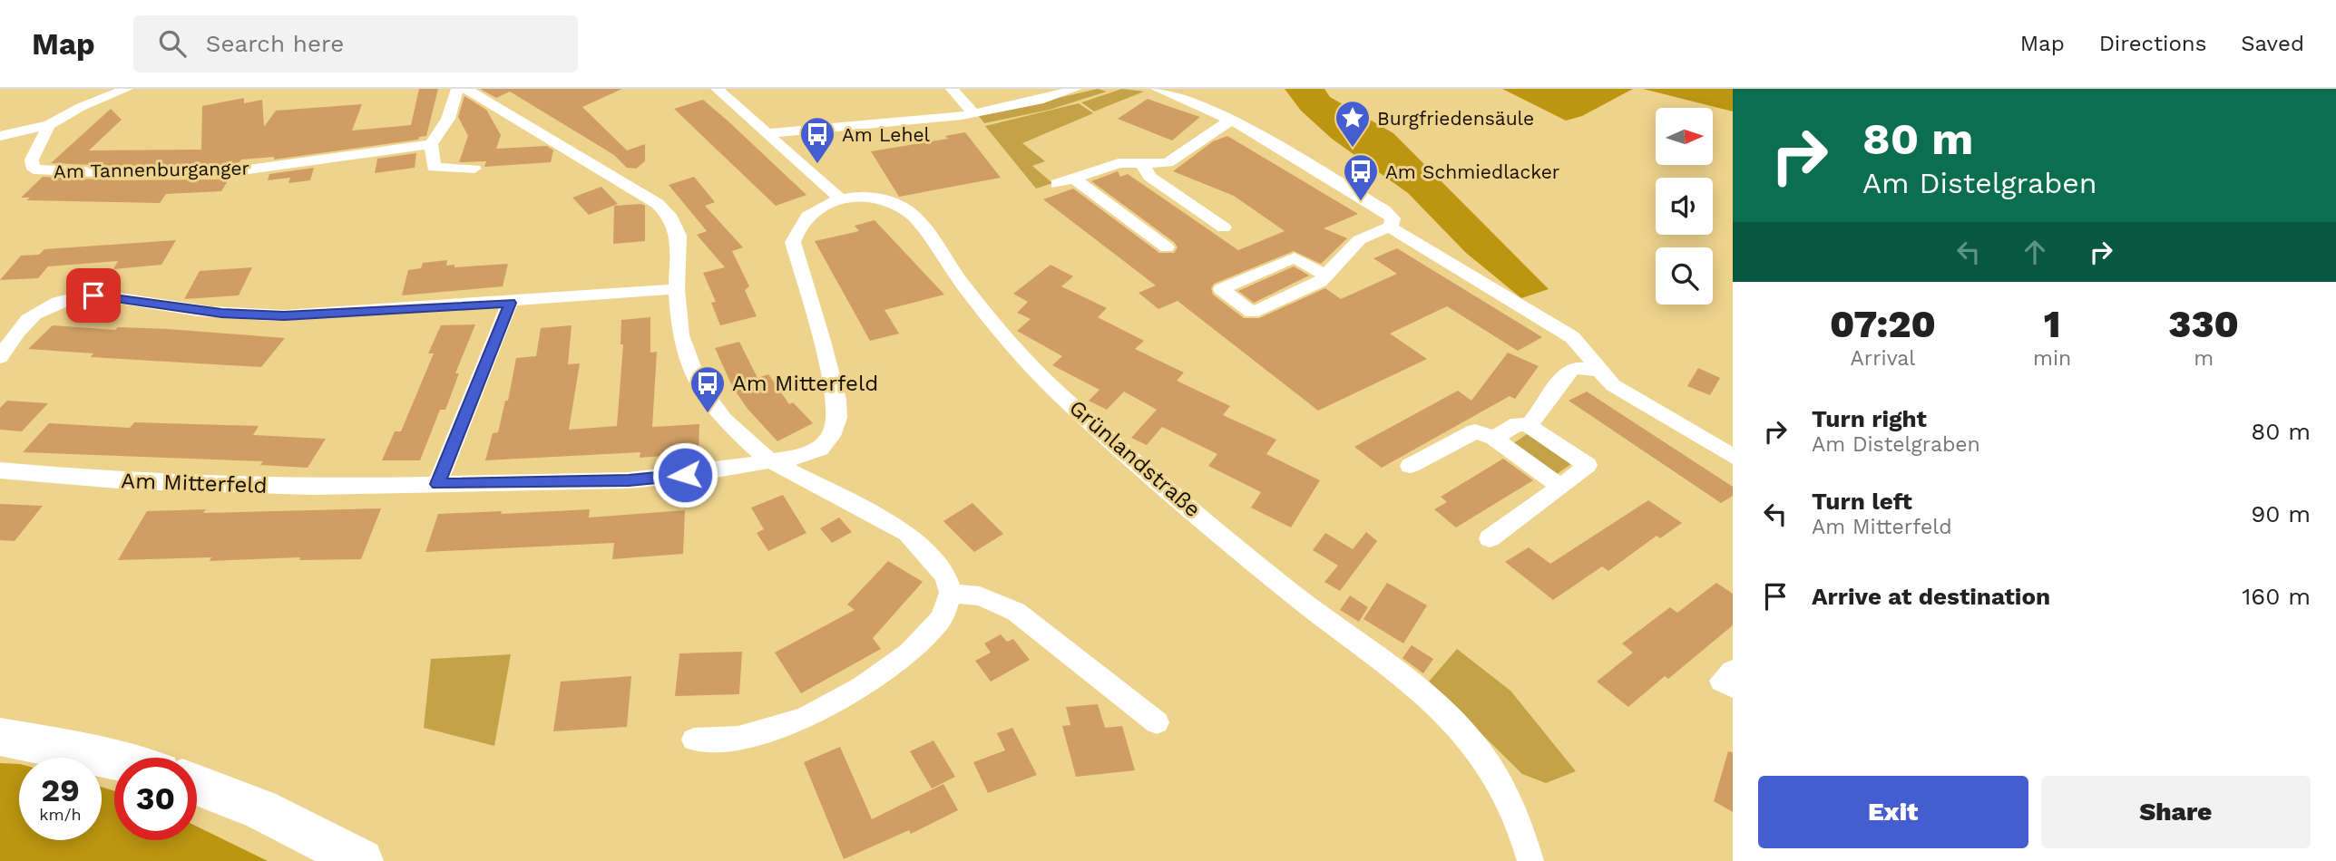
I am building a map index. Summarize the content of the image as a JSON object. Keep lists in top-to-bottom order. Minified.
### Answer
{"streets":{"street":["Am Tannenburganger","Grünlandstraße","Am Mitterfeld"]},"places":{"place":["Burgfriedensäule"],"bus stop":["Am Lehel","Am Schmiedlacker","Am Mitterfeld"]},"north":"right","page":{"header":"Map","search":"Search here","nav":["Map","Directions","Saved"],"turn":["80 m","Am Distelgraben"],"eta":["07:20","Arrival","1","min","330","m"],"list":[{"name":"Turn right","note":"Am Distelgraben","value":"80 m"},{"name":"Turn left","note":"Am Mitterfeld","value":"90 m"},{"name":"Arrive at destination","value":"160 m"}],"speed":"29 km/h","limit":"30","buttons":["Exit","Share"]}}
